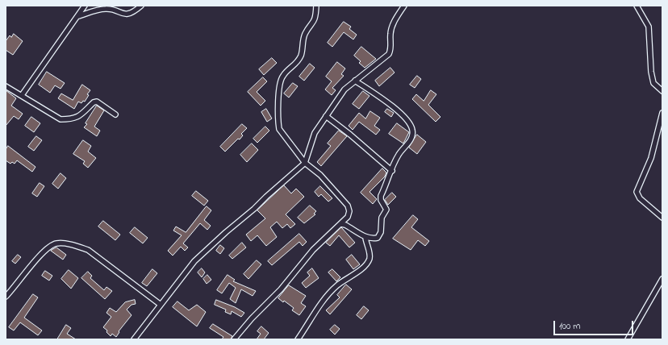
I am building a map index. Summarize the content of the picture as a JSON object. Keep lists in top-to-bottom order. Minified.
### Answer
{"scale_bar":"100 m"}
